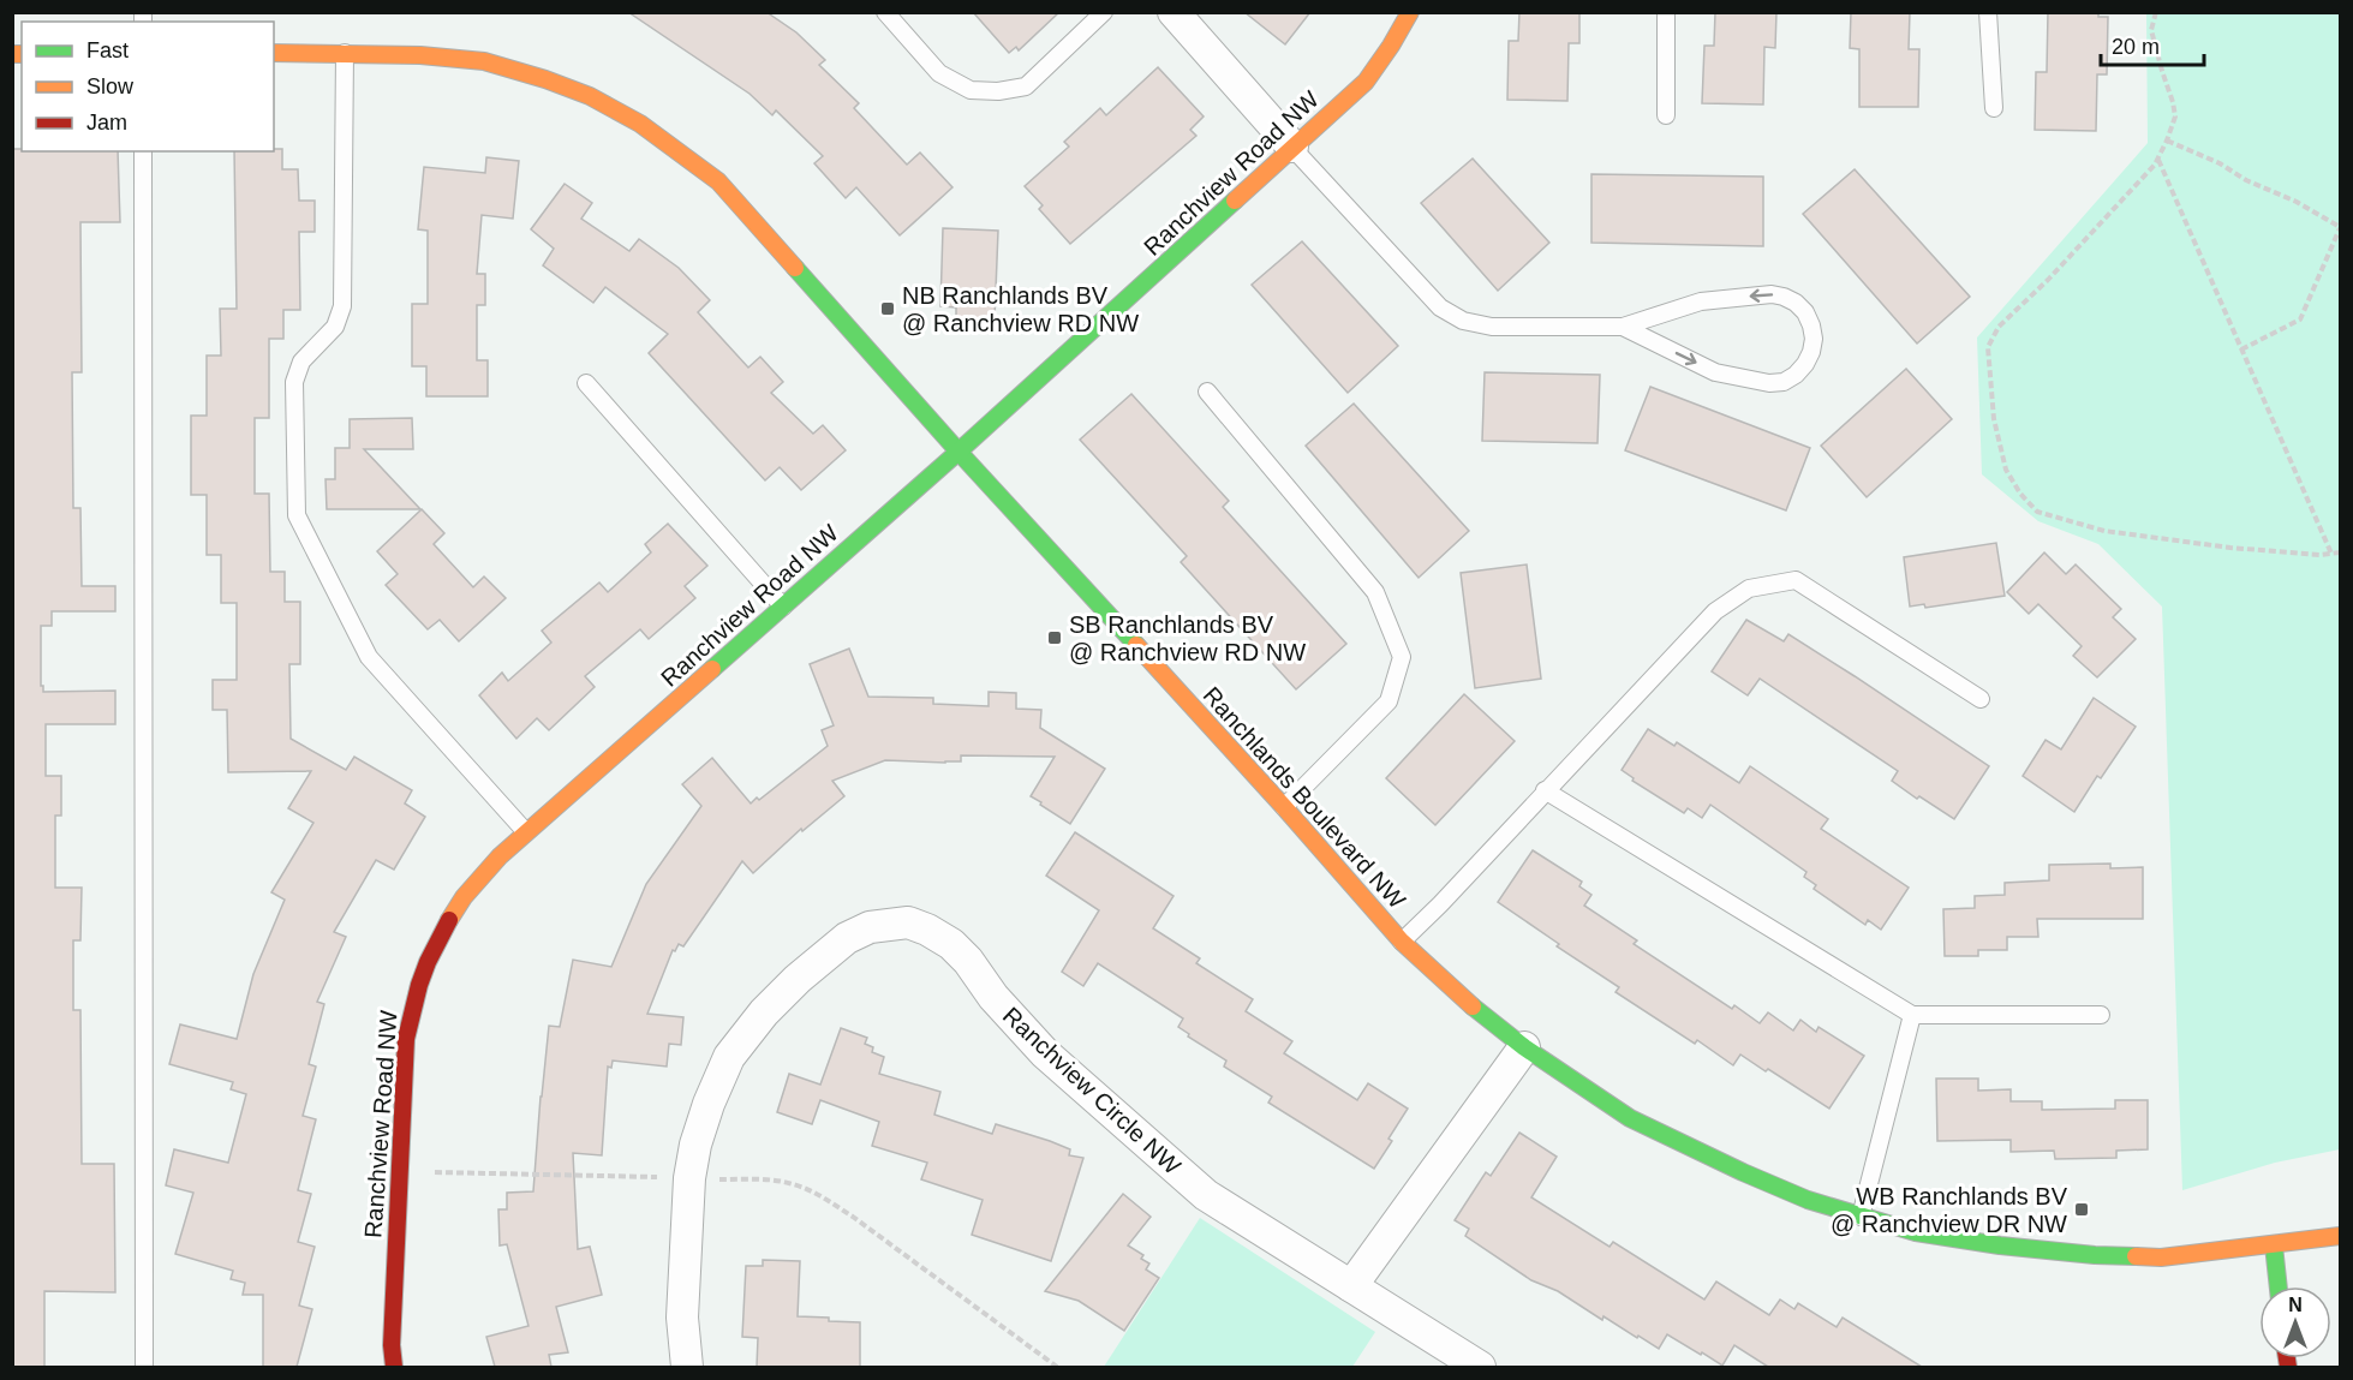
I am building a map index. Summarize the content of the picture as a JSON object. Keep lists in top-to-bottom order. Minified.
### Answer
{"streets":{"street":["Ranchview Road NW","Ranchlands Boulevard NW","Ranchview Circle NW"]},"crossings":[["Ranchview Road NW","Ranchlands Boulevard NW"]],"places":{"transit":["NB Ranchlands BV @ Ranchview RD NW","SB Ranchlands BV @ Ranchview RD NW","WB Ranchlands BV @ Ranchview DR NW"]},"legend":["Fast","Slow","Jam"],"scale_bar":"20 m","north":"top"}
